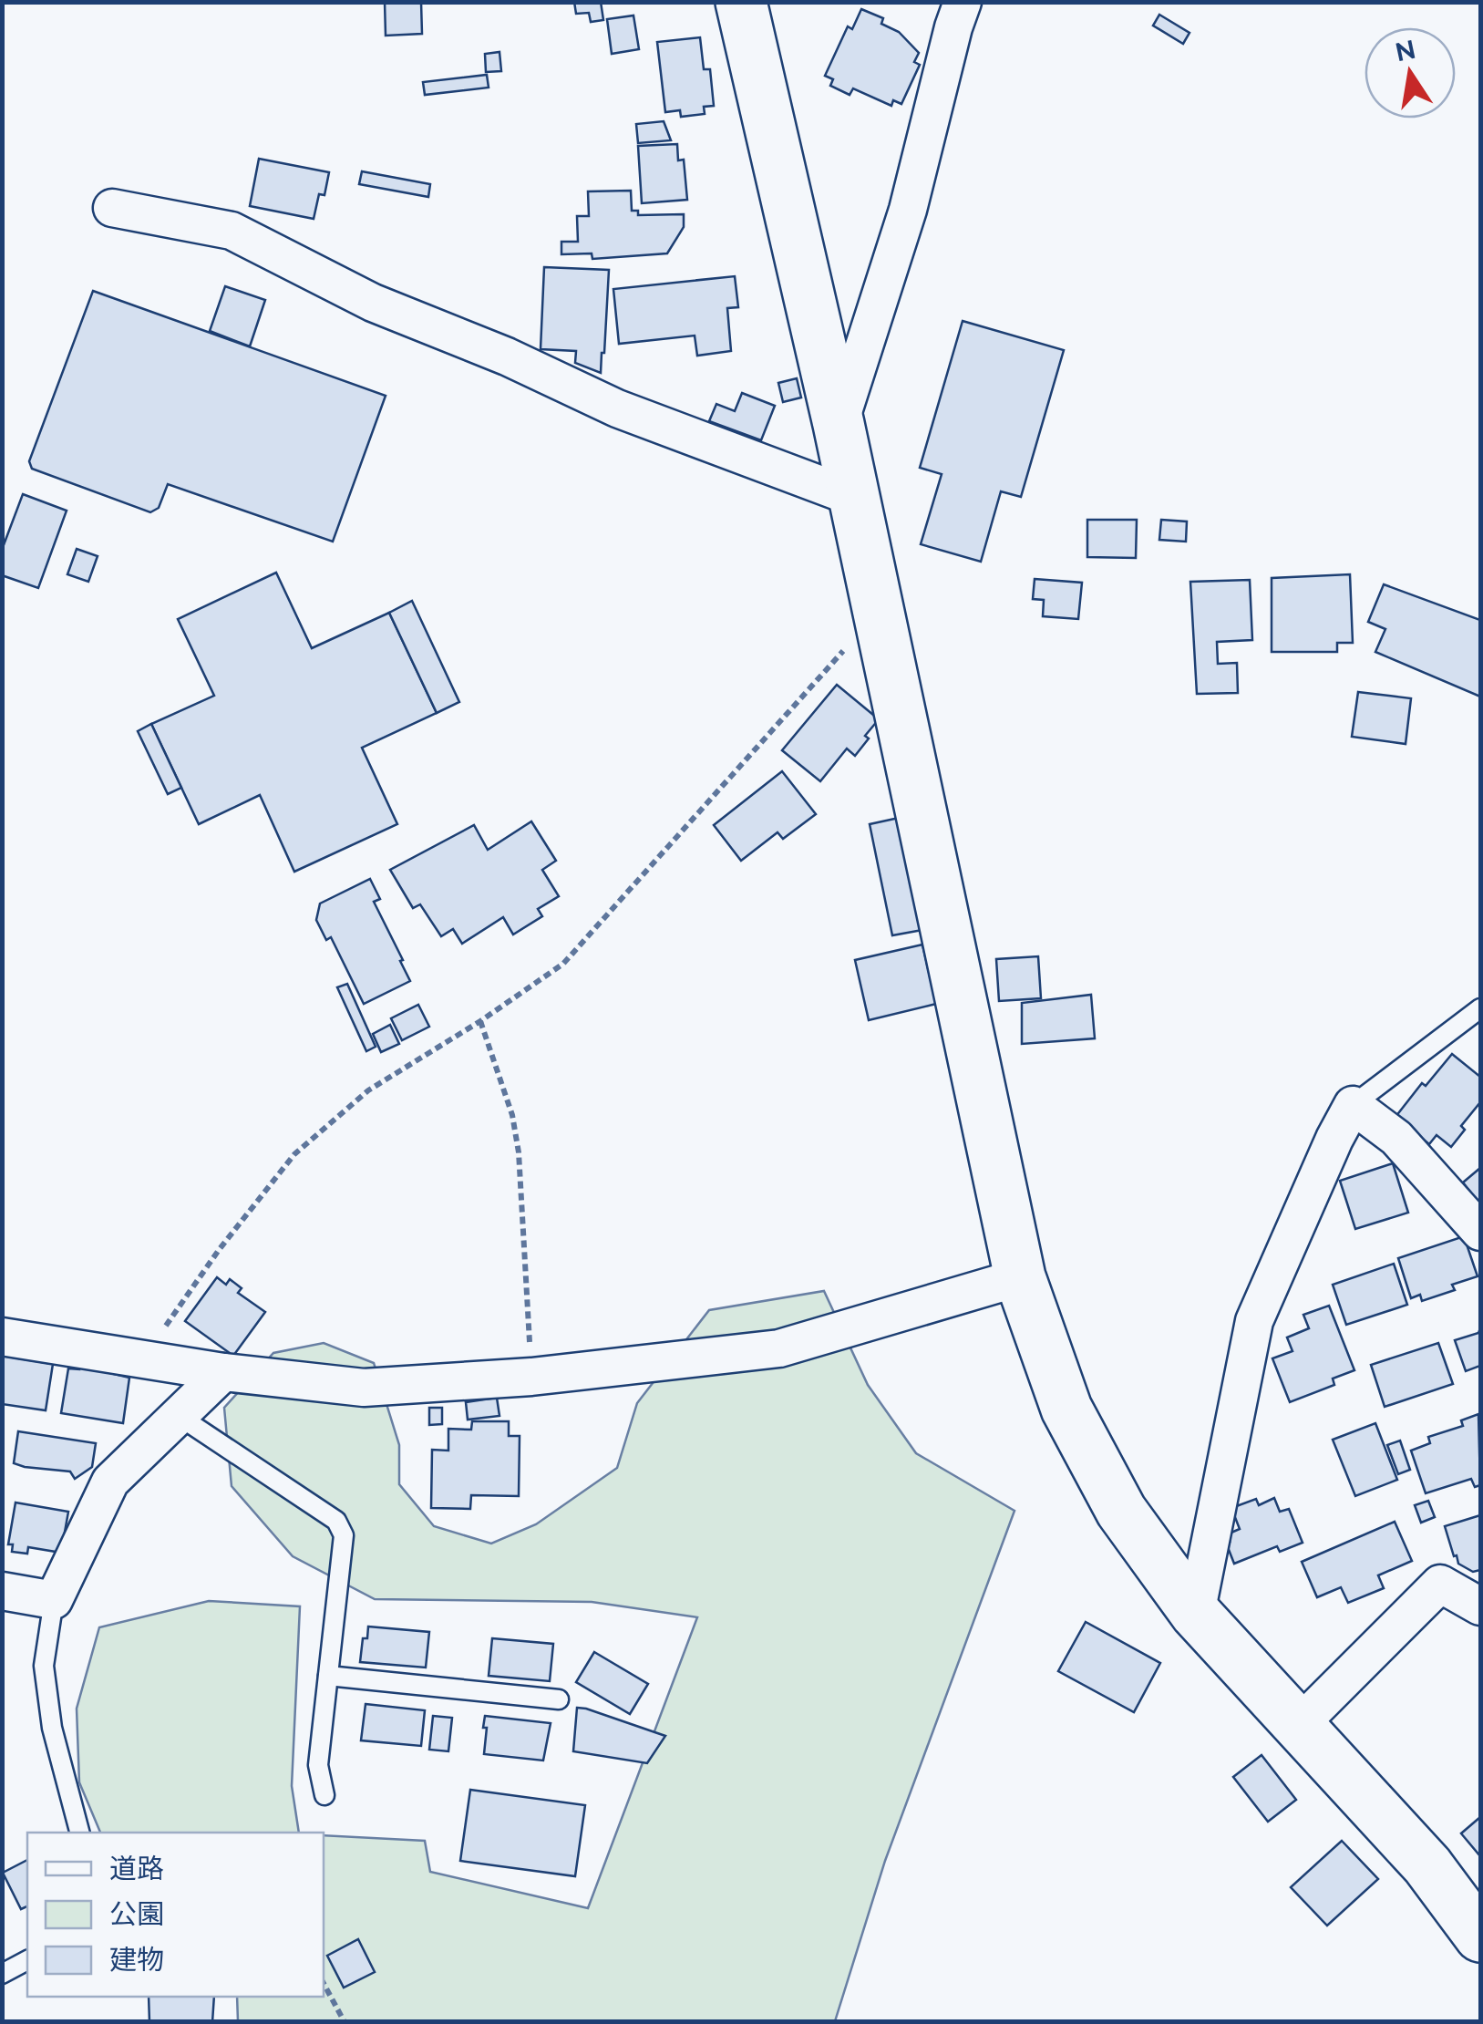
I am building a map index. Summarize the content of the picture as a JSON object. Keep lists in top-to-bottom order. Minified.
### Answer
{"legend":["道路","公園","建物"],"north":"top"}
